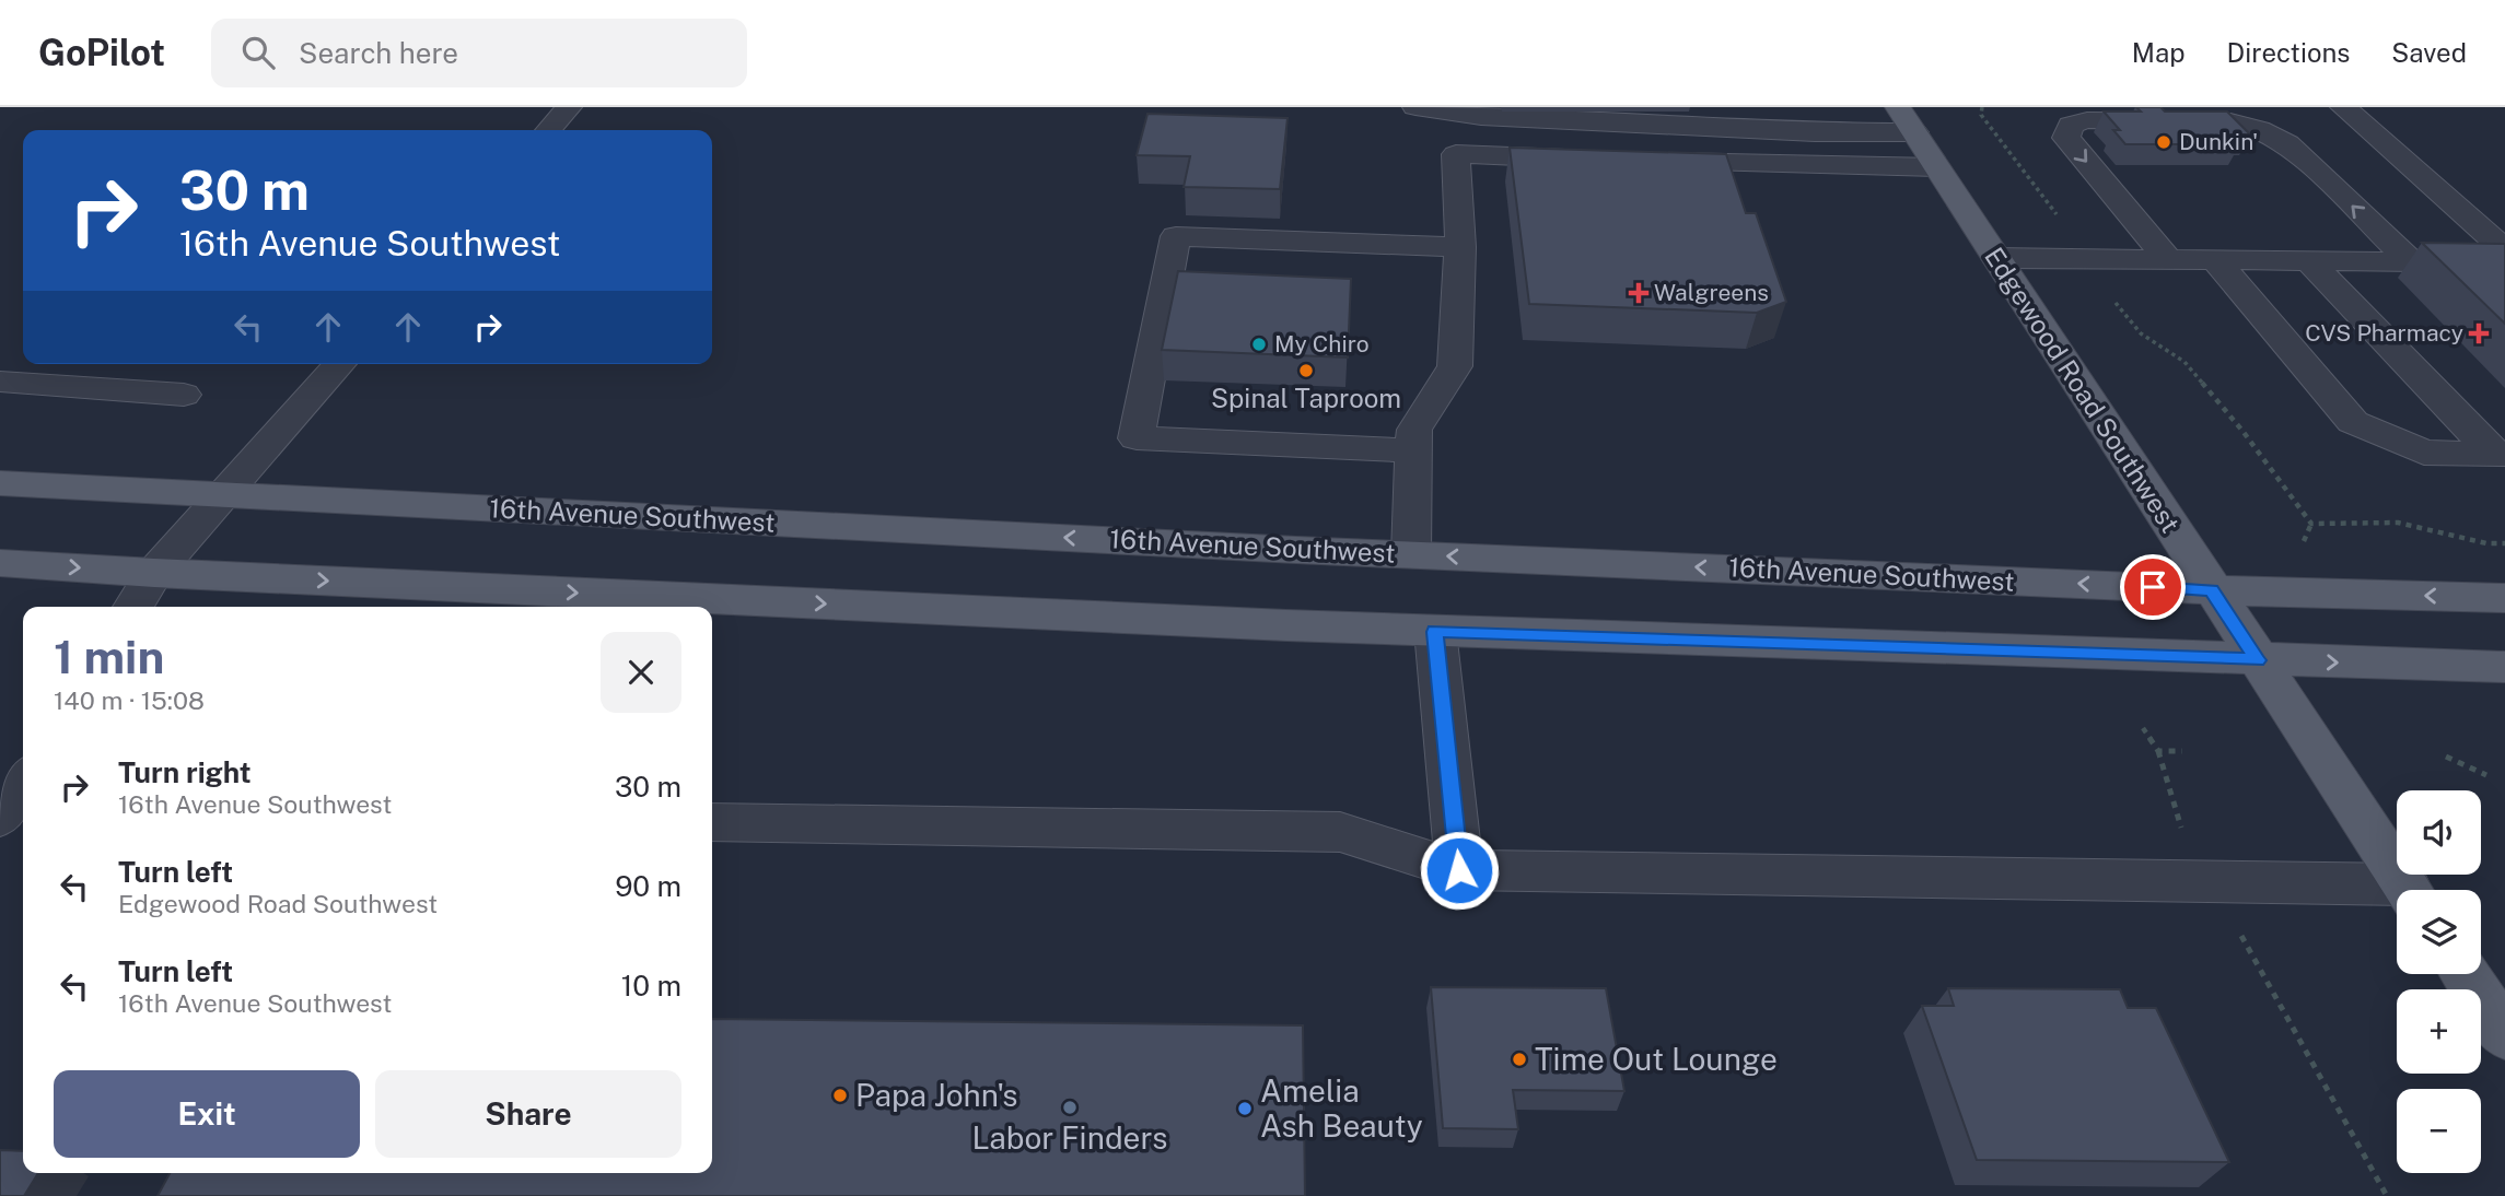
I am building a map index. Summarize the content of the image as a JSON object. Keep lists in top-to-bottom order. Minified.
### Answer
{"streets":{"main road":["Edgewood Road Southwest","16th Avenue Southwest"]},"crossings":[["Edgewood Road Southwest","16th Avenue Southwest"]],"places":{"other":["Dunkin'","My Chiro","Spinal Taproom","Time Out Lounge","Papa John's","Labor Finders","Amelia Ash Beauty"],"health":["Walgreens","CVS Pharmacy"]},"page":{"header":"GoPilot","search":"Search here","nav":["Map","Directions","Saved"],"turn":["30 m","16th Avenue Southwest"],"heading":["1 min","140 m · 15:08"],"list":[{"name":"Turn right","note":"16th Avenue Southwest","value":"30 m"},{"name":"Turn left","note":"Edgewood Road Southwest","value":"90 m"},{"name":"Turn left","note":"16th Avenue Southwest","value":"10 m"}],"map_buttons":["+","−"],"buttons":["Exit","Share"]}}
